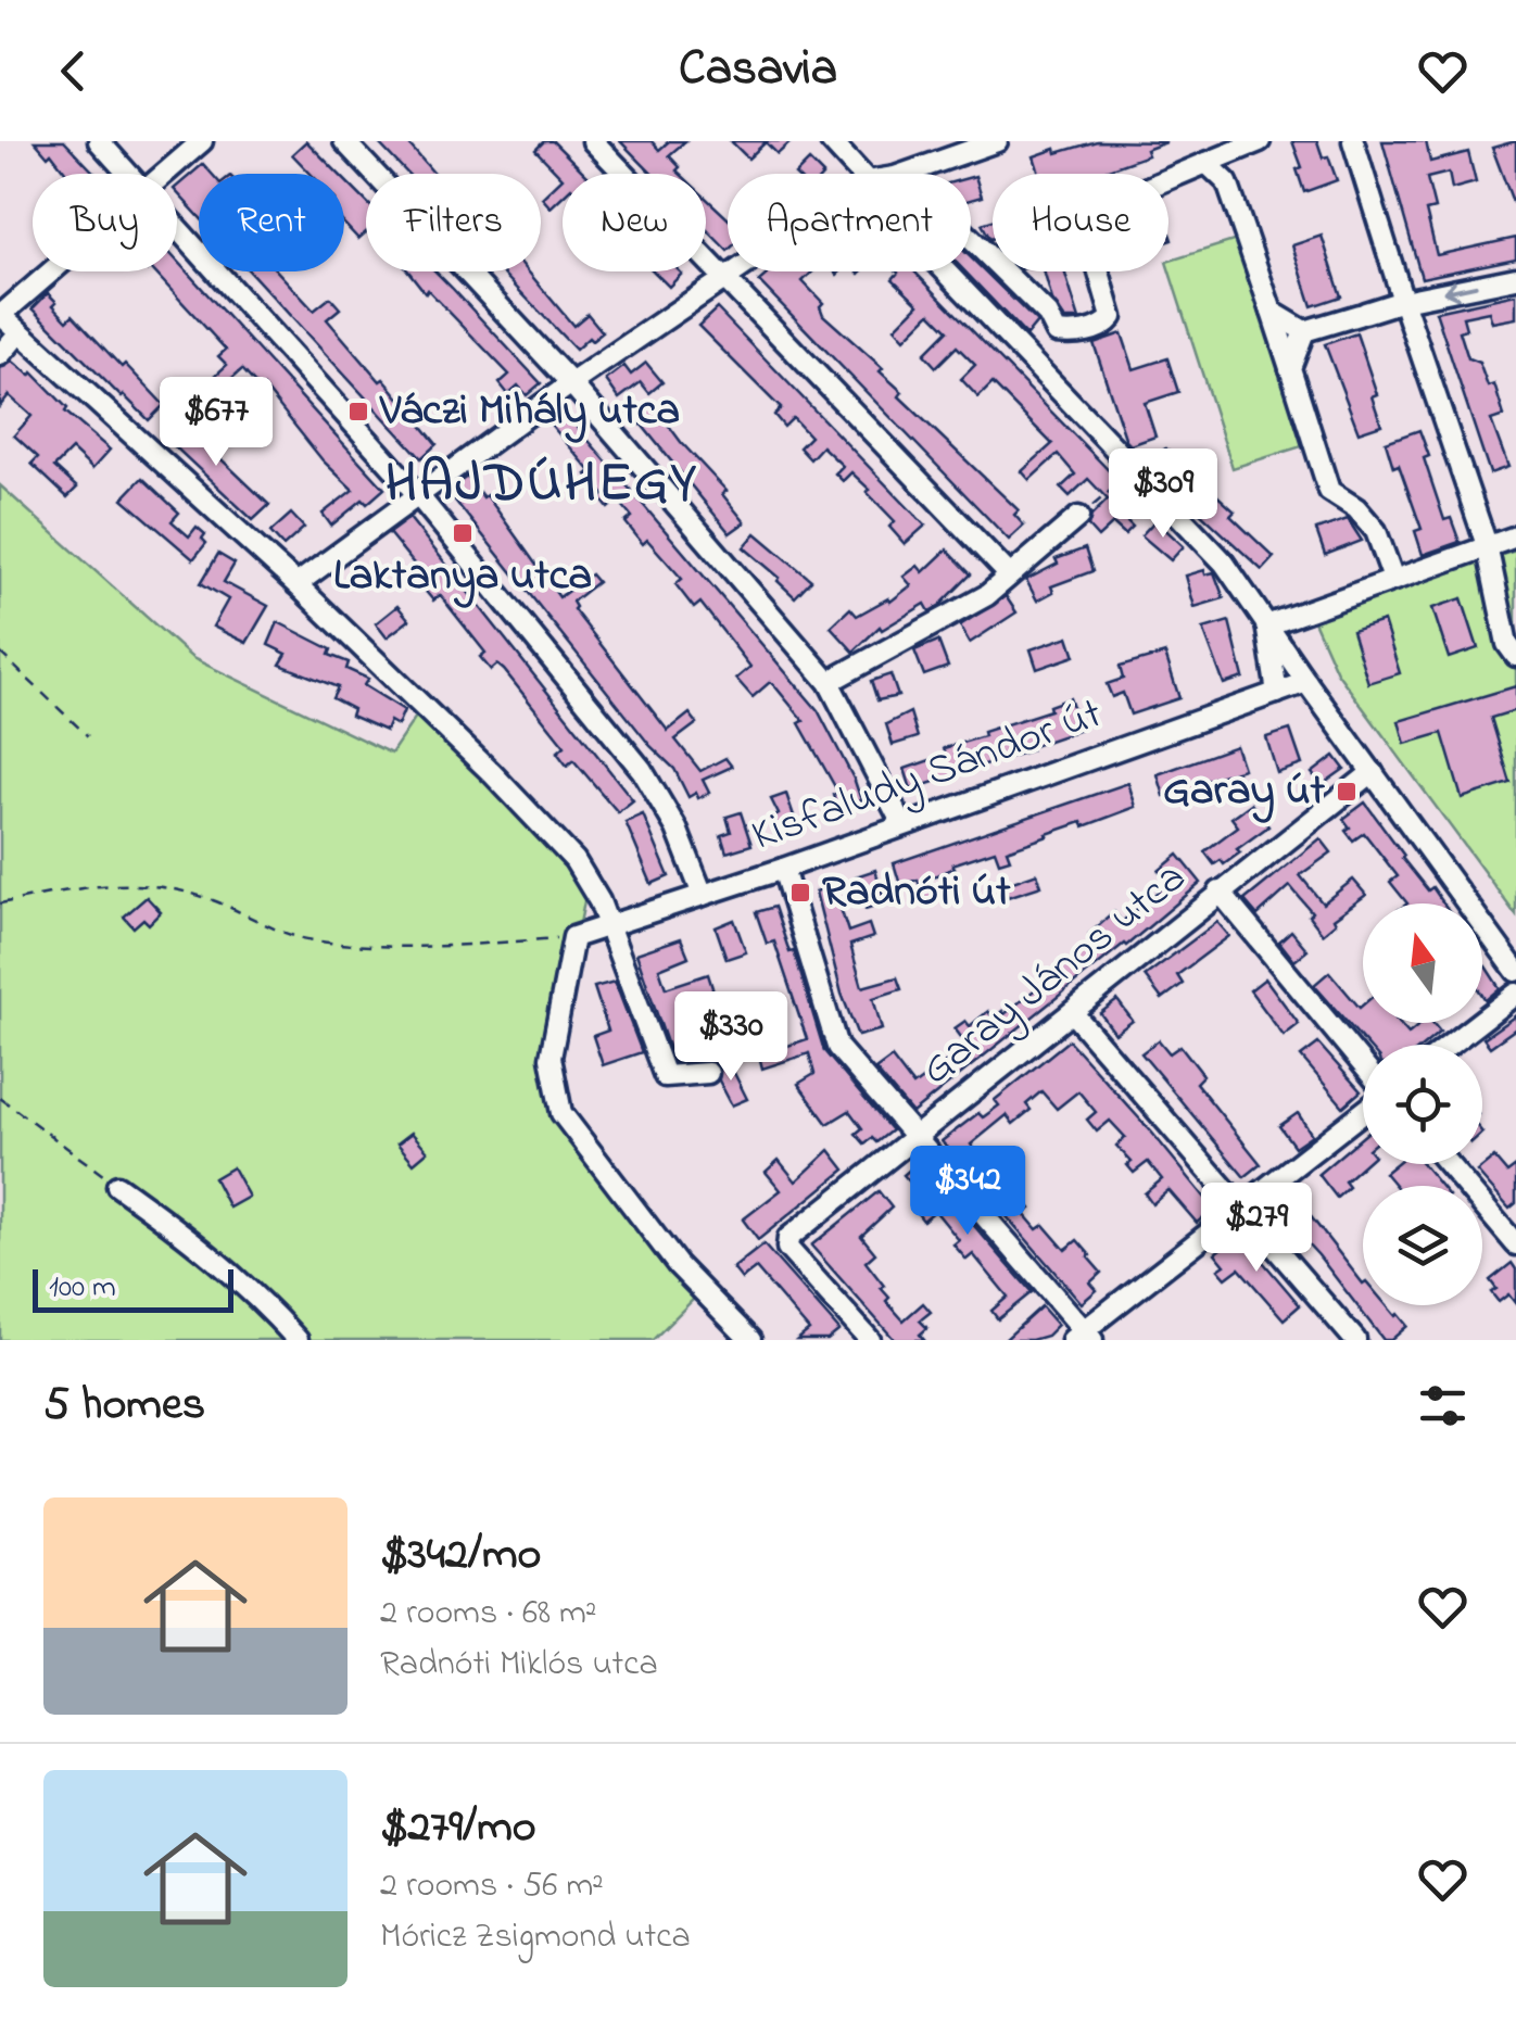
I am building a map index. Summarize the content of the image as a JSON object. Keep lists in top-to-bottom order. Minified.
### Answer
{"streets":{"street":["Kisfaludy Sándor út","Garay János utca"]},"districts":["HAJDÚHEGY"],"places":{"transit":["Váczi Mihály utca","Laktanya utca","Garay út","Radnóti út"]},"scale_bar":"100 m","north":"top","page":{"header":"Casavia","chip":["Buy","Rent","Filters","New","Apartment","House"],"price":["$677","$309","$330","$342","$279"],"scale":"100 m","heading":"5 homes","list":[{"name":"$342/mo","note":"2 rooms · 68 m² · Radnóti Miklós utca"},{"name":"$279/mo","note":"2 rooms · 56 m² · Móricz Zsigmond utca"}]}}
